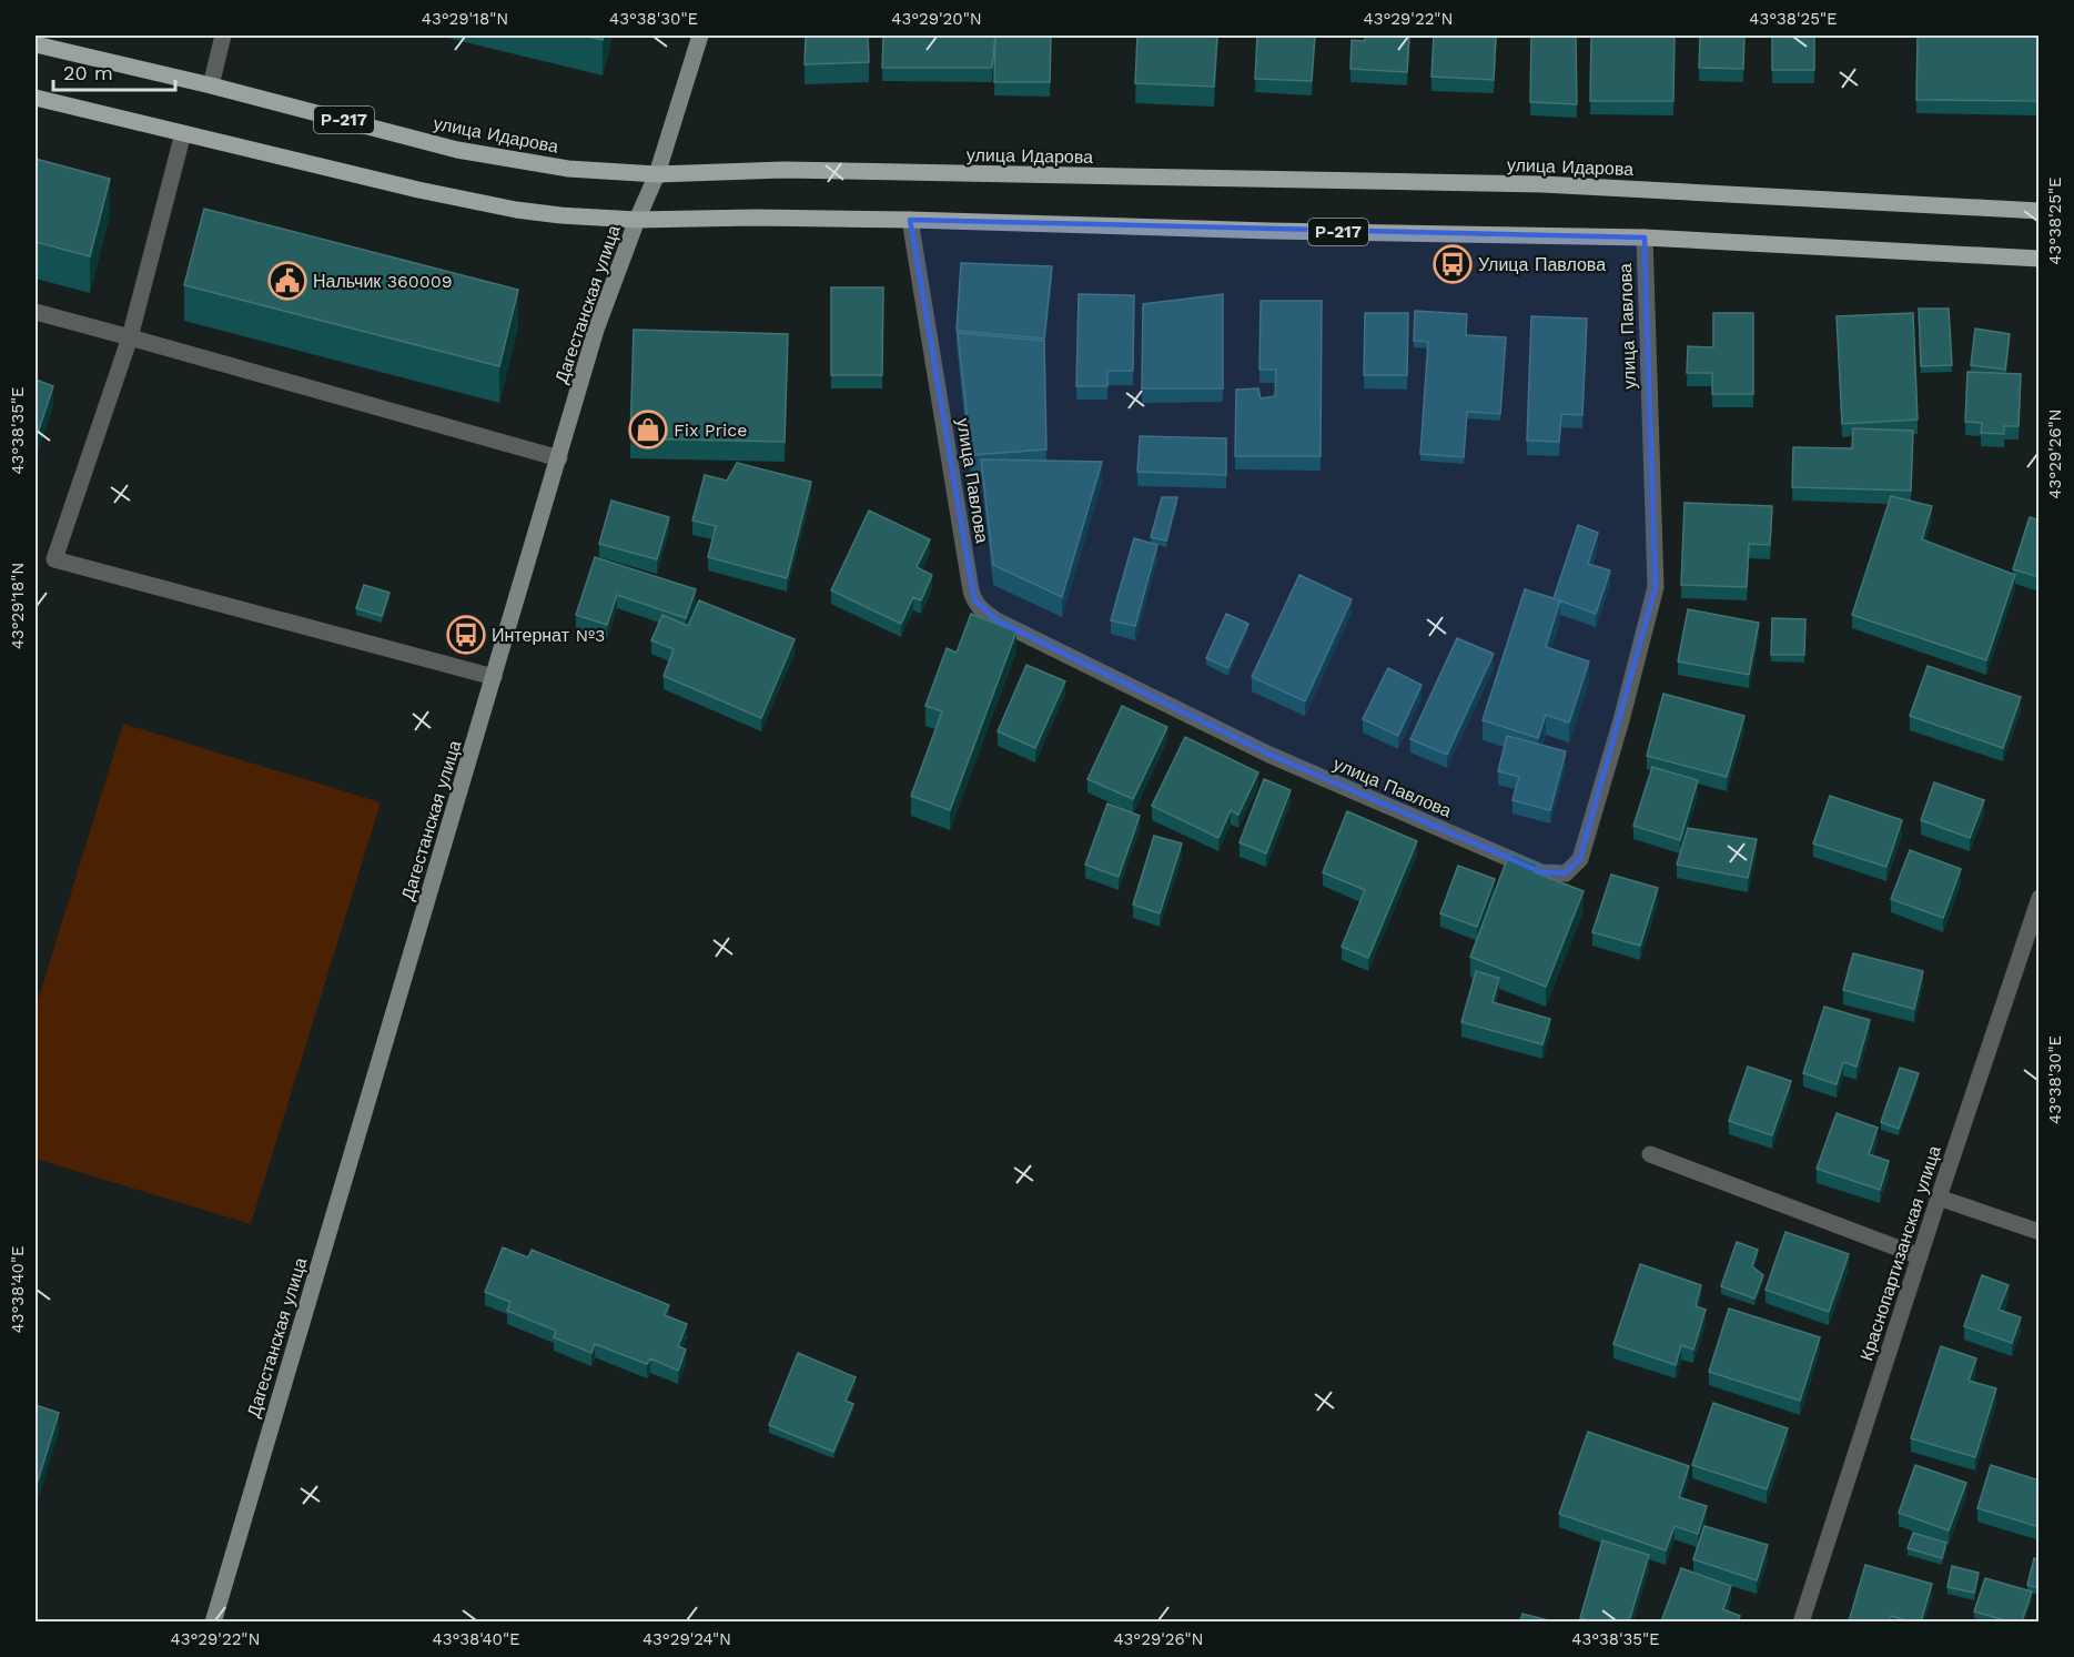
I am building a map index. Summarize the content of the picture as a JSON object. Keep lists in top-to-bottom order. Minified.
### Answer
{"streets":{"main road":["Р-217","улица Идарова"],"street":["Дагестанская улица","улица Павлова","Краснопартизанская улица"]},"crossings":[["Р-217","Дагестанская улица"],["Р-217","улица Павлова"],["улица Идарова","Дагестанская улица"]],"places":{"bus stop":["Улица Павлова","Интернат №3"],"public building":["Нальчик 360009"],"shop":["Fix Price"]},"scale_bar":"20 m","coordinates":["43°29'18\"N","43°38'30\"E","43°29'20\"N","43°29'22\"N","43°38'25\"E","43°38'35\"E","43°29'26\"N","43°38'40\"E","43°29'24\"N"]}
